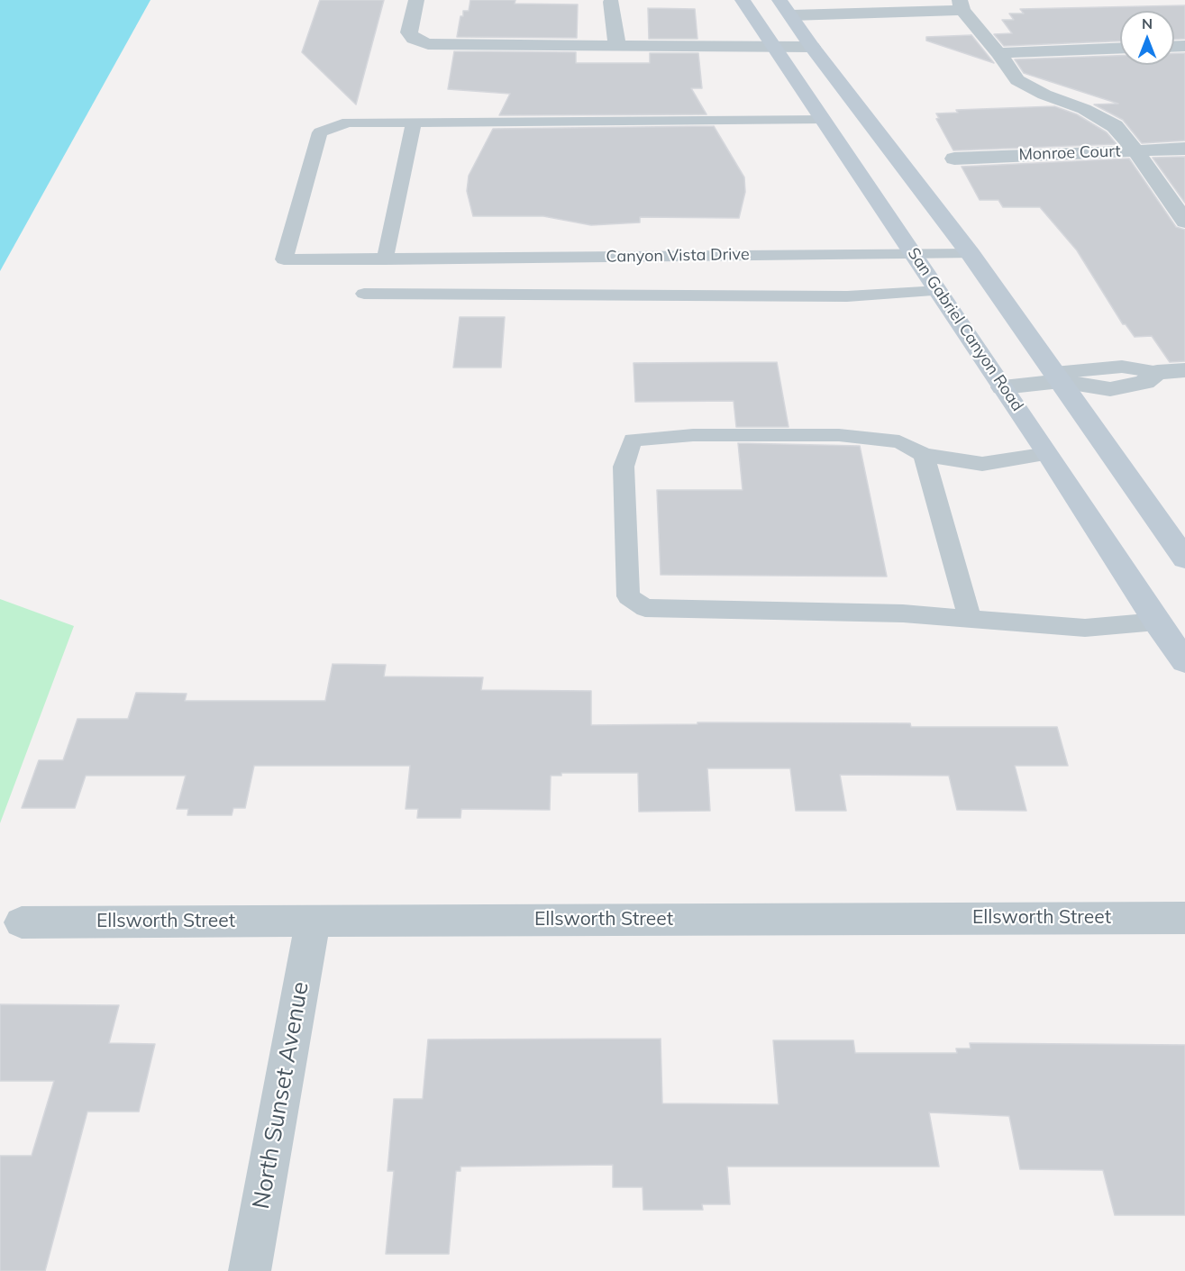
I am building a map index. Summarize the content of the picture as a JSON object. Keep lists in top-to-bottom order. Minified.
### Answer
{"streets":{"main road":["San Gabriel Canyon Road"],"street":["Monroe Court","Ellsworth Street","North Sunset Avenue"],"lane":["Canyon Vista Drive"]},"crossings":[["Canyon Vista Drive","San Gabriel Canyon Road"],["Ellsworth Street","North Sunset Avenue"]],"north":"top"}
